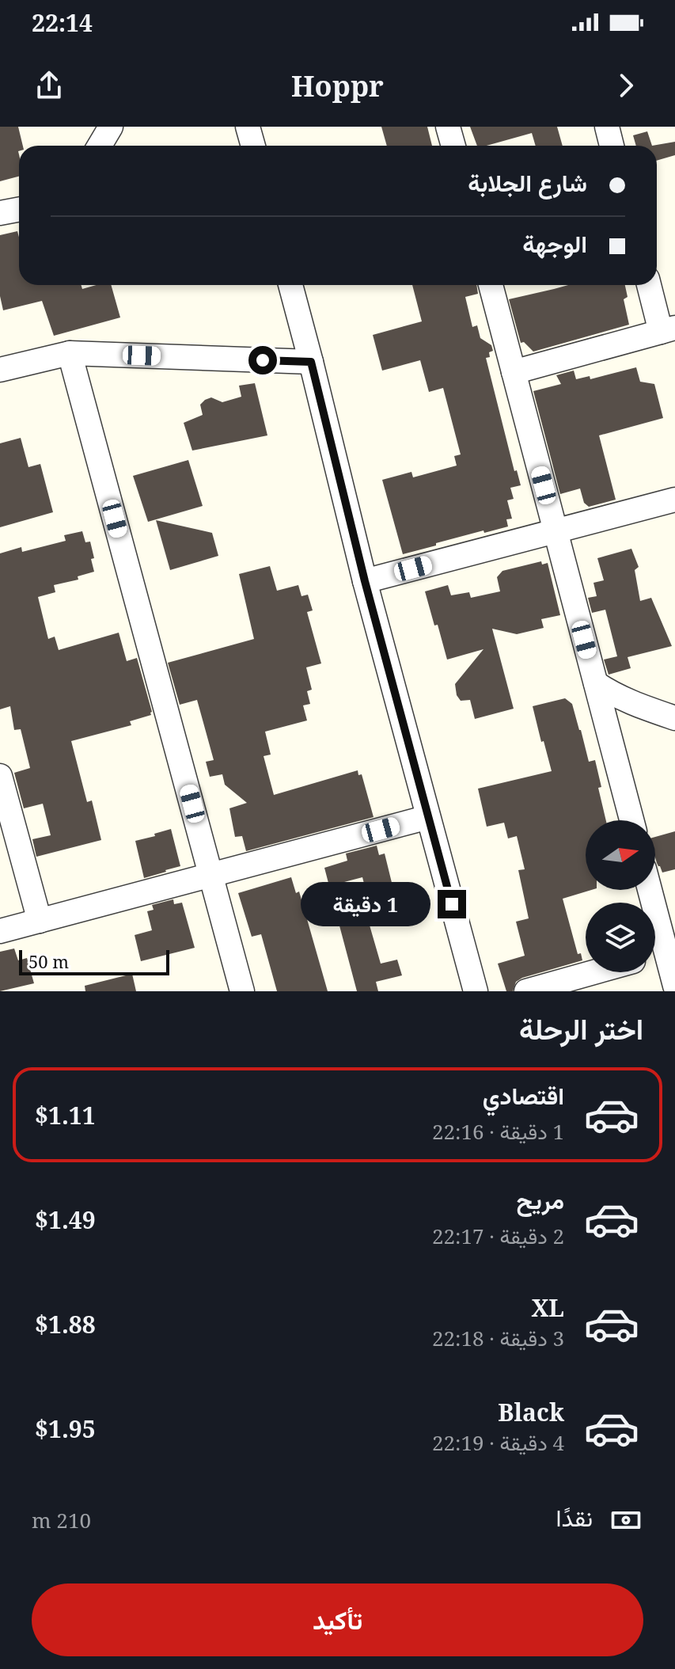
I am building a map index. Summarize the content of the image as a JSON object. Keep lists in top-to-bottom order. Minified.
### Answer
{"scale_bar":"50 m","north":"right","page":{"status":"22:14","header":"Hoppr","banner":["شارع الجلابة","الوجهة"],"bubble":"1 دقيقة","scale":"50 m","heading":"اختر الرحلة","list":[{"name":"اقتصادي","note":"1 دقيقة · 22:16","value":"$1.11"},{"name":"مريح","note":"2 دقيقة · 22:17","value":"$1.49"},{"name":"XL","note":"3 دقيقة · 22:18","value":"$1.88"},{"name":"Black","note":"4 دقيقة · 22:19","value":"$1.95"}],"pay":["نقدًا","210 m"],"buttons":"تأكيد"}}
